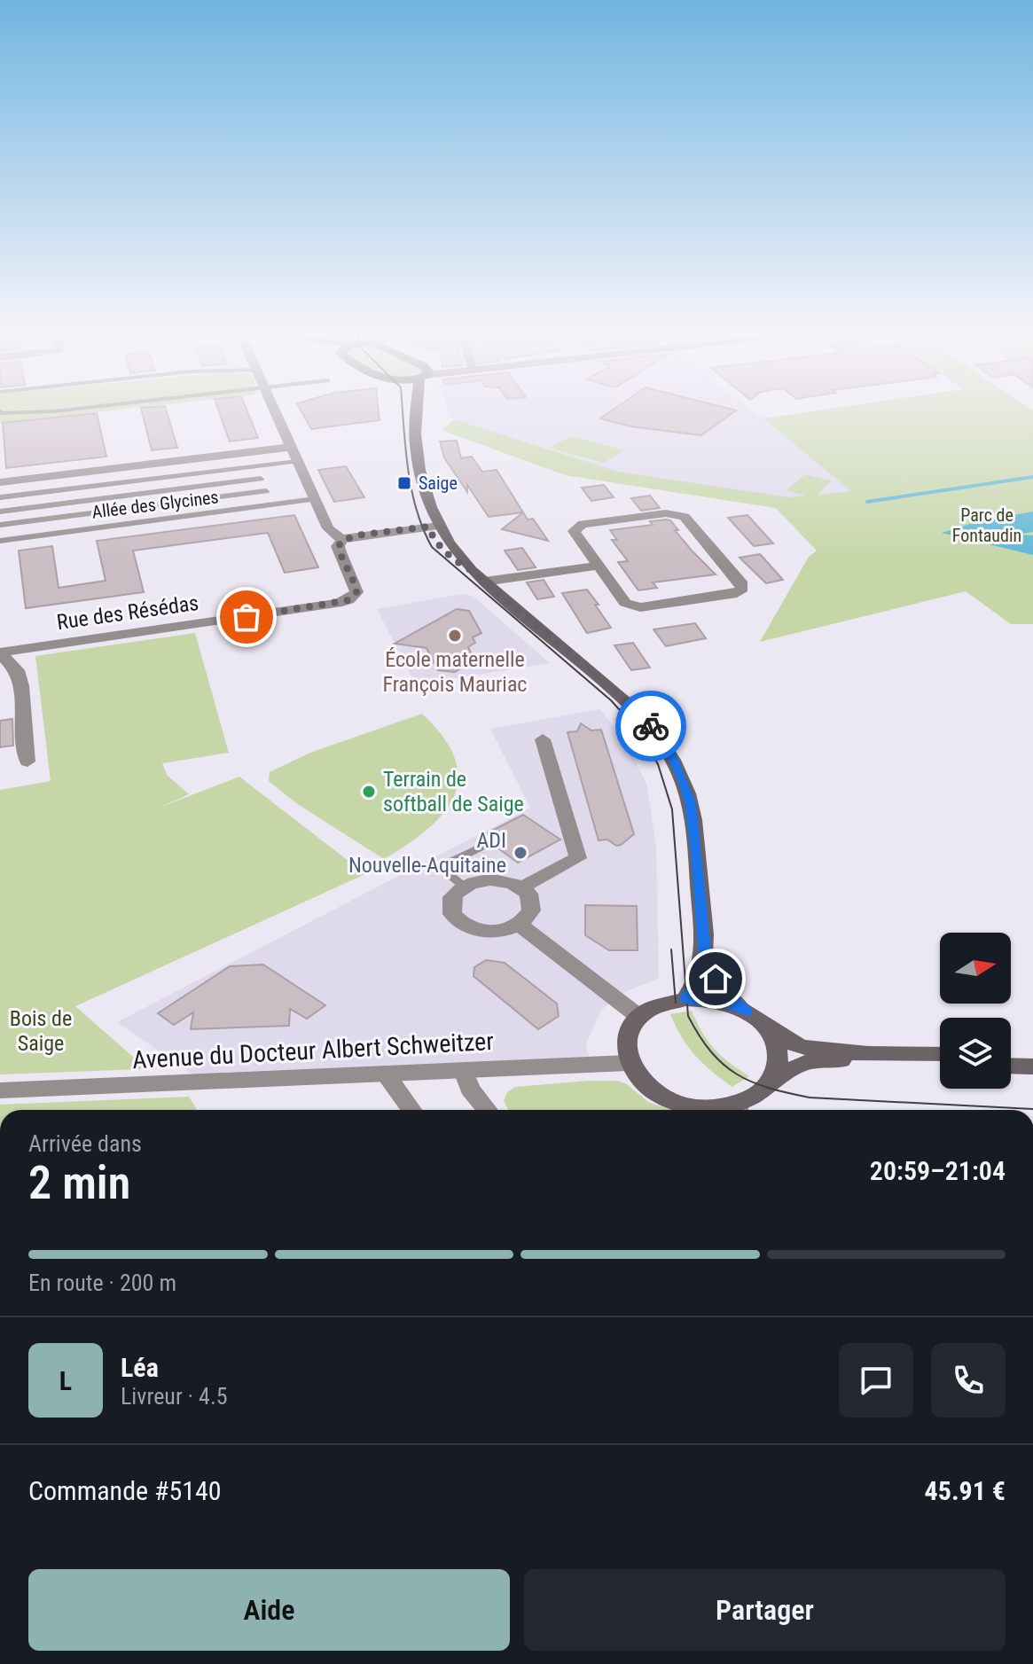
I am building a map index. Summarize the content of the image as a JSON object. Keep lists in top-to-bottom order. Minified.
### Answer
{"streets":{"street":["Rue des Résédas","Avenue du Docteur Albert Schweitzer"],"lane":["Allée des Glycines"]},"parks":["Parc de Fontaudin","Bois de Saige"],"places":{"transit":["Saige"],"other":["École maternelle François Mauriac","Terrain de softball de Saige","ADI Nouvelle-Aquitaine"]},"north":"right","page":{"heading":["2 min","Arrivée dans","20:59–21:04"],"panel":["Léa","Livreur · 4.5","Commande #5140","45.91 €"],"bar":"En route · 200 m","round":"L","buttons":["Aide","Partager"]}}
